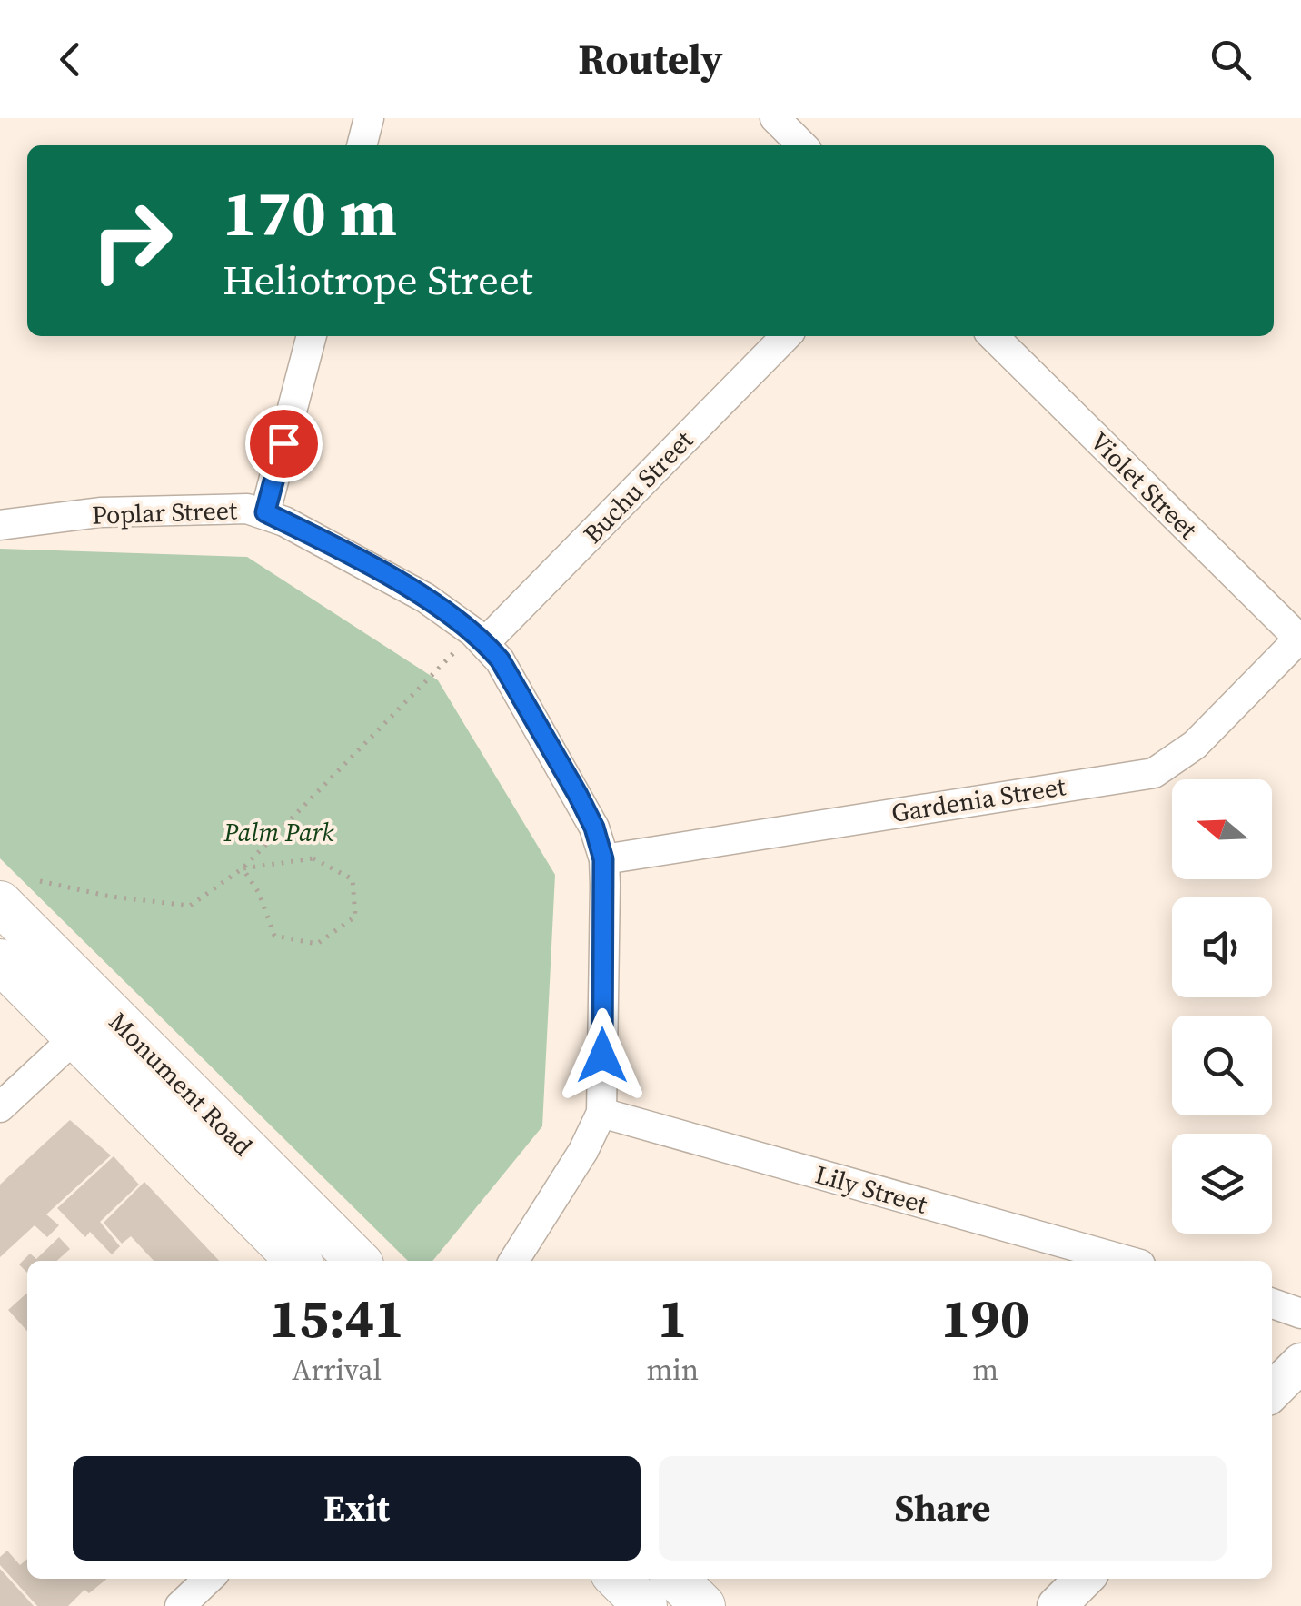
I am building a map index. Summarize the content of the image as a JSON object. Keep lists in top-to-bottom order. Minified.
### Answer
{"streets":{"main road":["Monument Road"],"street":["Violet Street","Buchu Street","Poplar Street","Gardenia Street","Lily Street"]},"crossings":[["Violet Street","Gardenia Street"],["Buchu Street","Poplar Street"],["Poplar Street","Gardenia Street"],["Poplar Street","Lily Street"]],"parks":["Palm Park"],"north":"left","page":{"header":"Routely","turn":["170 m","Heliotrope Street"],"eta":["15:41","Arrival","1","min","190","m"],"buttons":["Exit","Share"]}}
